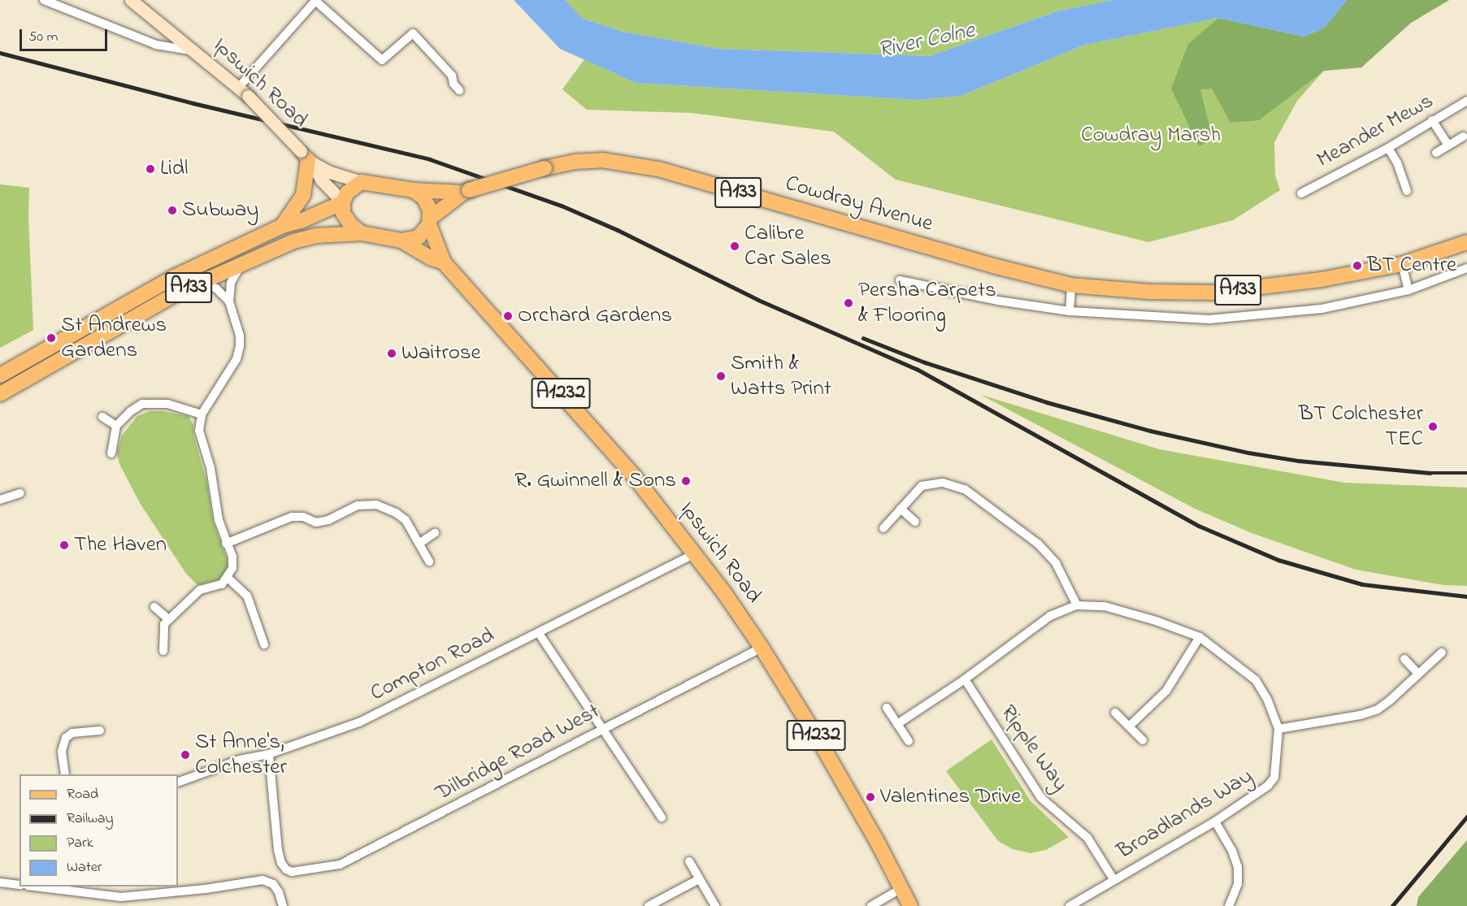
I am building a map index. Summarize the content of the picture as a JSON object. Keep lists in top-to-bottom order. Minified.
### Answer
{"streets":{"main road":["Ipswich Road","A133","Cowdray Avenue","A1232"],"street":["Meander Mews","Compton Road","Ripple Way","Dilbridge Road West","Broadlands Way"]},"crossings":[["Ipswich Road","A133"],["Ipswich Road","Cowdray Avenue"],["Ipswich Road","Compton Road"],["Ipswich Road","Dilbridge Road West"],["A133","Cowdray Avenue"],["Compton Road","Dilbridge Road West"],["Ripple Way","Broadlands Way"]],"water":["River Colne"],"parks":["Cowdray Marsh"],"places":["Lidl","Subway","Calibre Car Sales","BT Centre","Persha Carpets & Flooring","Orchard Gardens","St Andrews Gardens","Waitrose","Smith & Watts Print","BT Colchester TEC","R. Gwinnell & Sons","The Haven","St Anne's, Colchester","Valentines Drive"],"legend":["Road","Railway","Park","Water"],"scale_bar":"50 m"}
